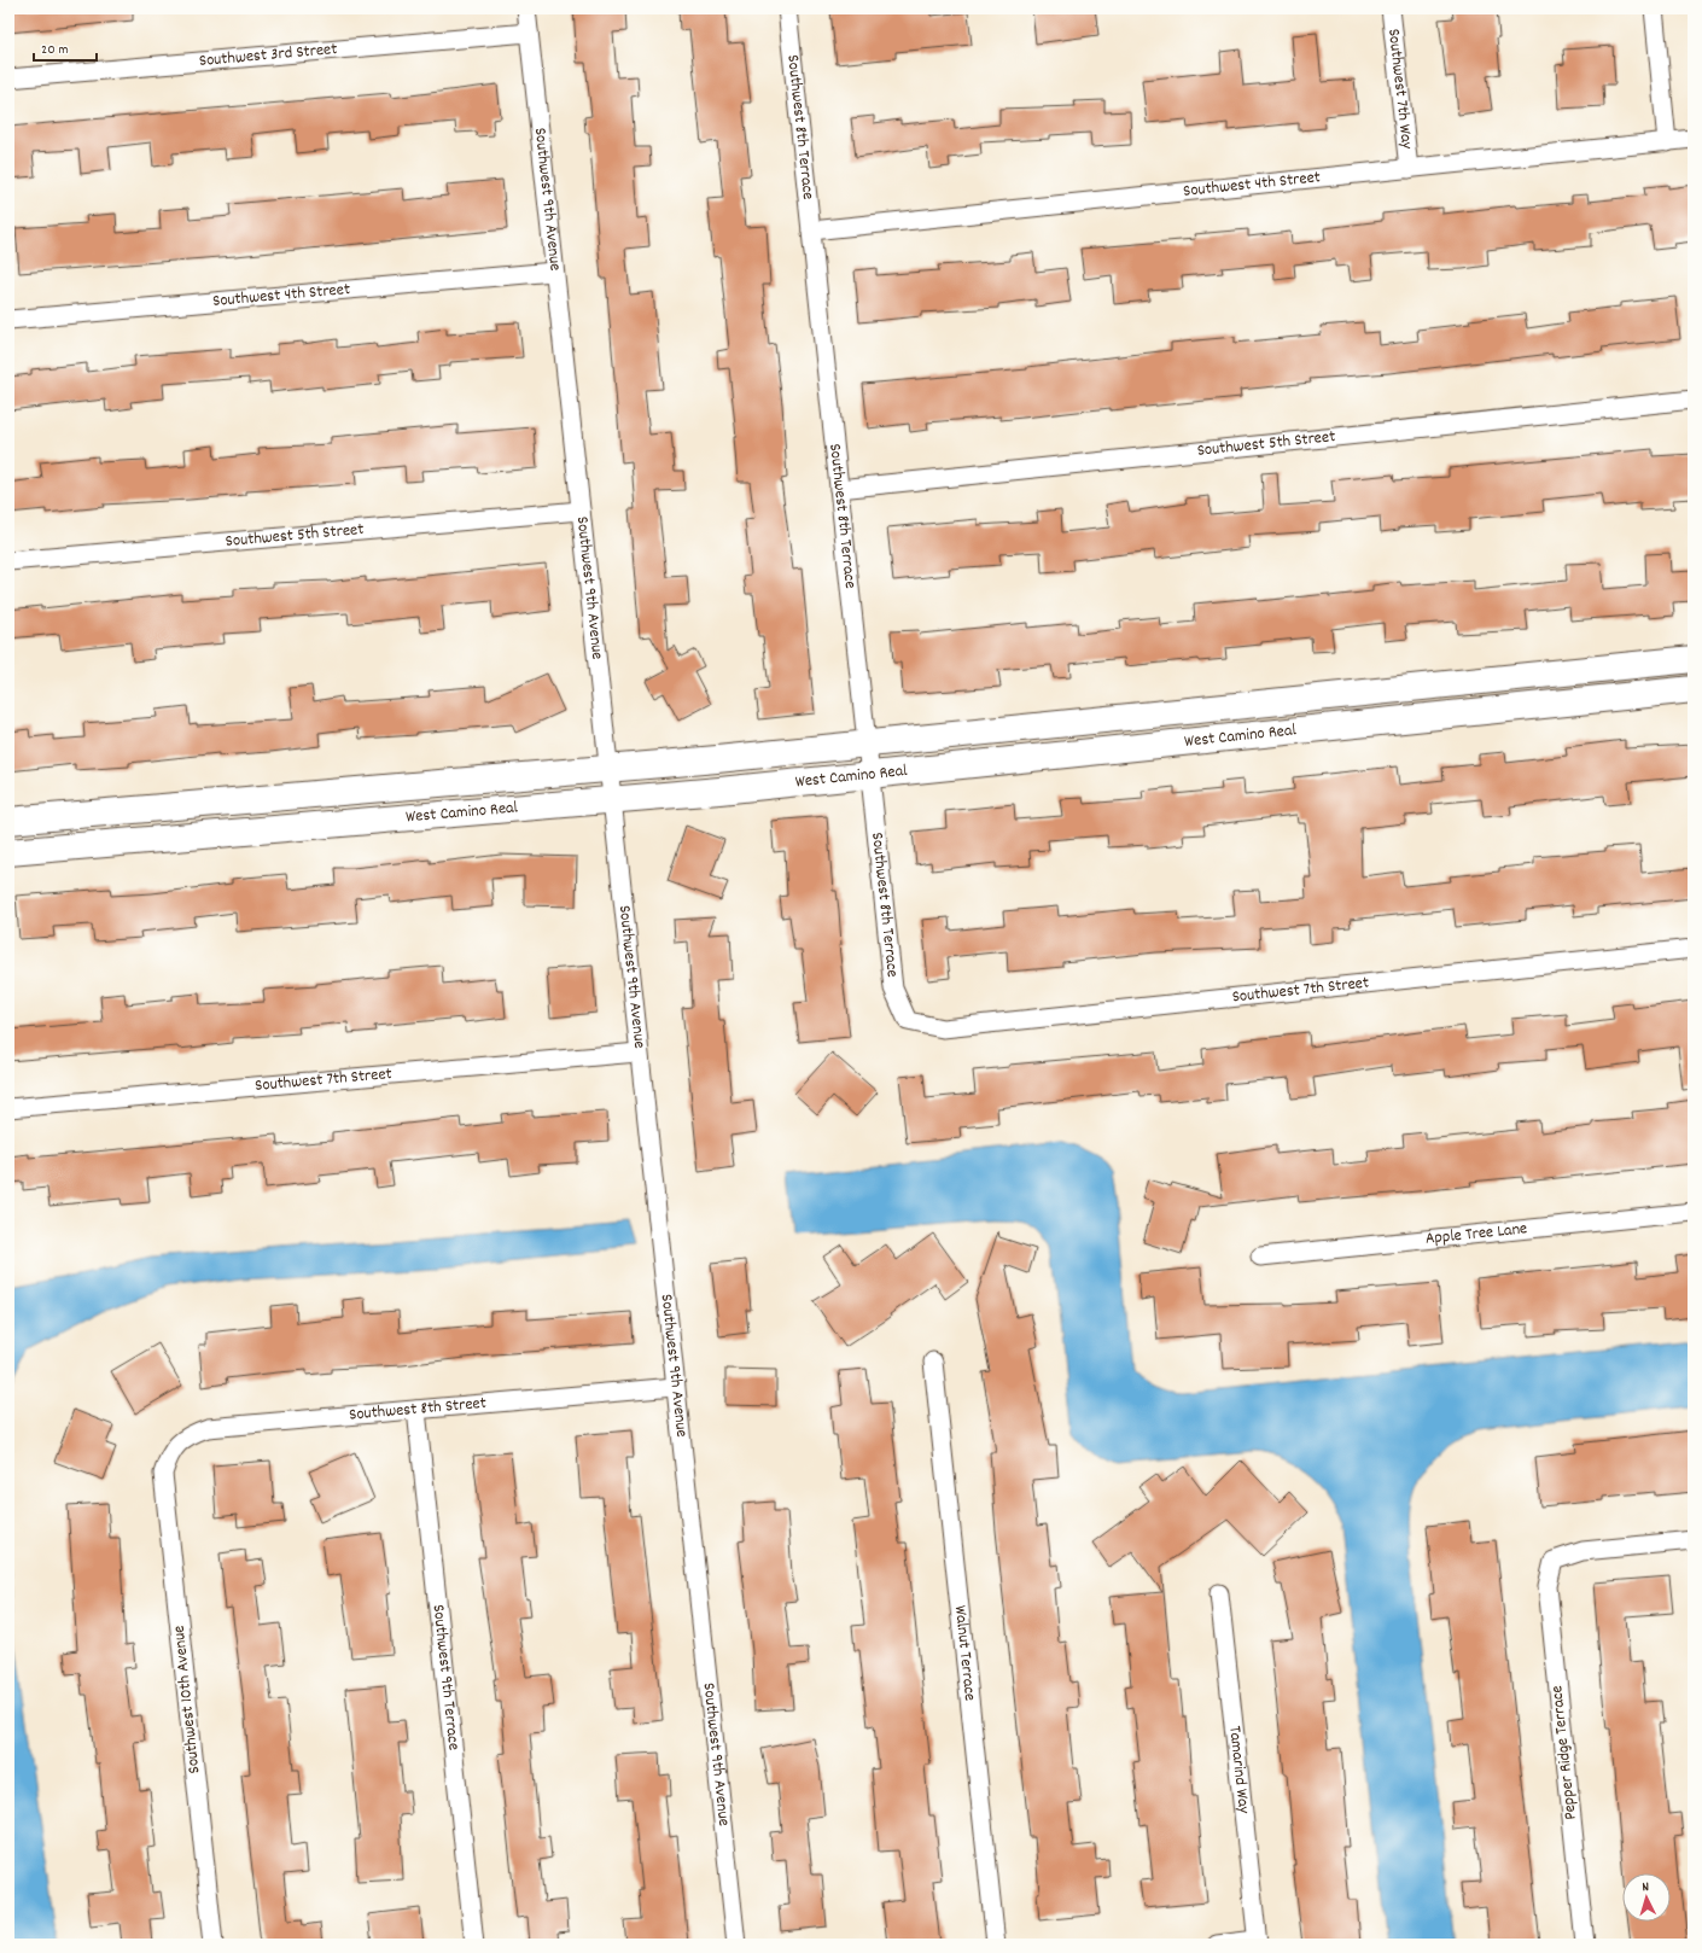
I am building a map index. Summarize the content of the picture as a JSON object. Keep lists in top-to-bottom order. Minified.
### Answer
{"streets":{"street":["Southwest 3rd Street","Southwest 7th Way","Southwest 8th Terrace","Southwest 4th Street","Southwest 9th Avenue","Southwest 5th Street","West Camino Real","Southwest 7th Street","Apple Tree Lane","Southwest 8th Street","Walnut Terrace","Southwest 9th Terrace","Southwest 10th Avenue","Pepper Ridge Terrace","Tamarind Way"]},"crossings":[["Southwest 3rd Street","Southwest 9th Avenue"],["Southwest 7th Way","Southwest 4th Street"],["Southwest 8th Terrace","Southwest 4th Street"],["Southwest 8th Terrace","Southwest 5th Street"],["Southwest 8th Terrace","West Camino Real"],["Southwest 8th Terrace","Southwest 7th Street"],["Southwest 4th Street","Southwest 9th Avenue"],["Southwest 9th Avenue","Southwest 5th Street"],["Southwest 9th Avenue","West Camino Real"],["Southwest 9th Avenue","Southwest 7th Street"],["Southwest 9th Avenue","Southwest 8th Street"],["Southwest 8th Street","Southwest 9th Terrace"],["Southwest 8th Street","Southwest 10th Avenue"]],"scale_bar":"20 m","north":"top"}
